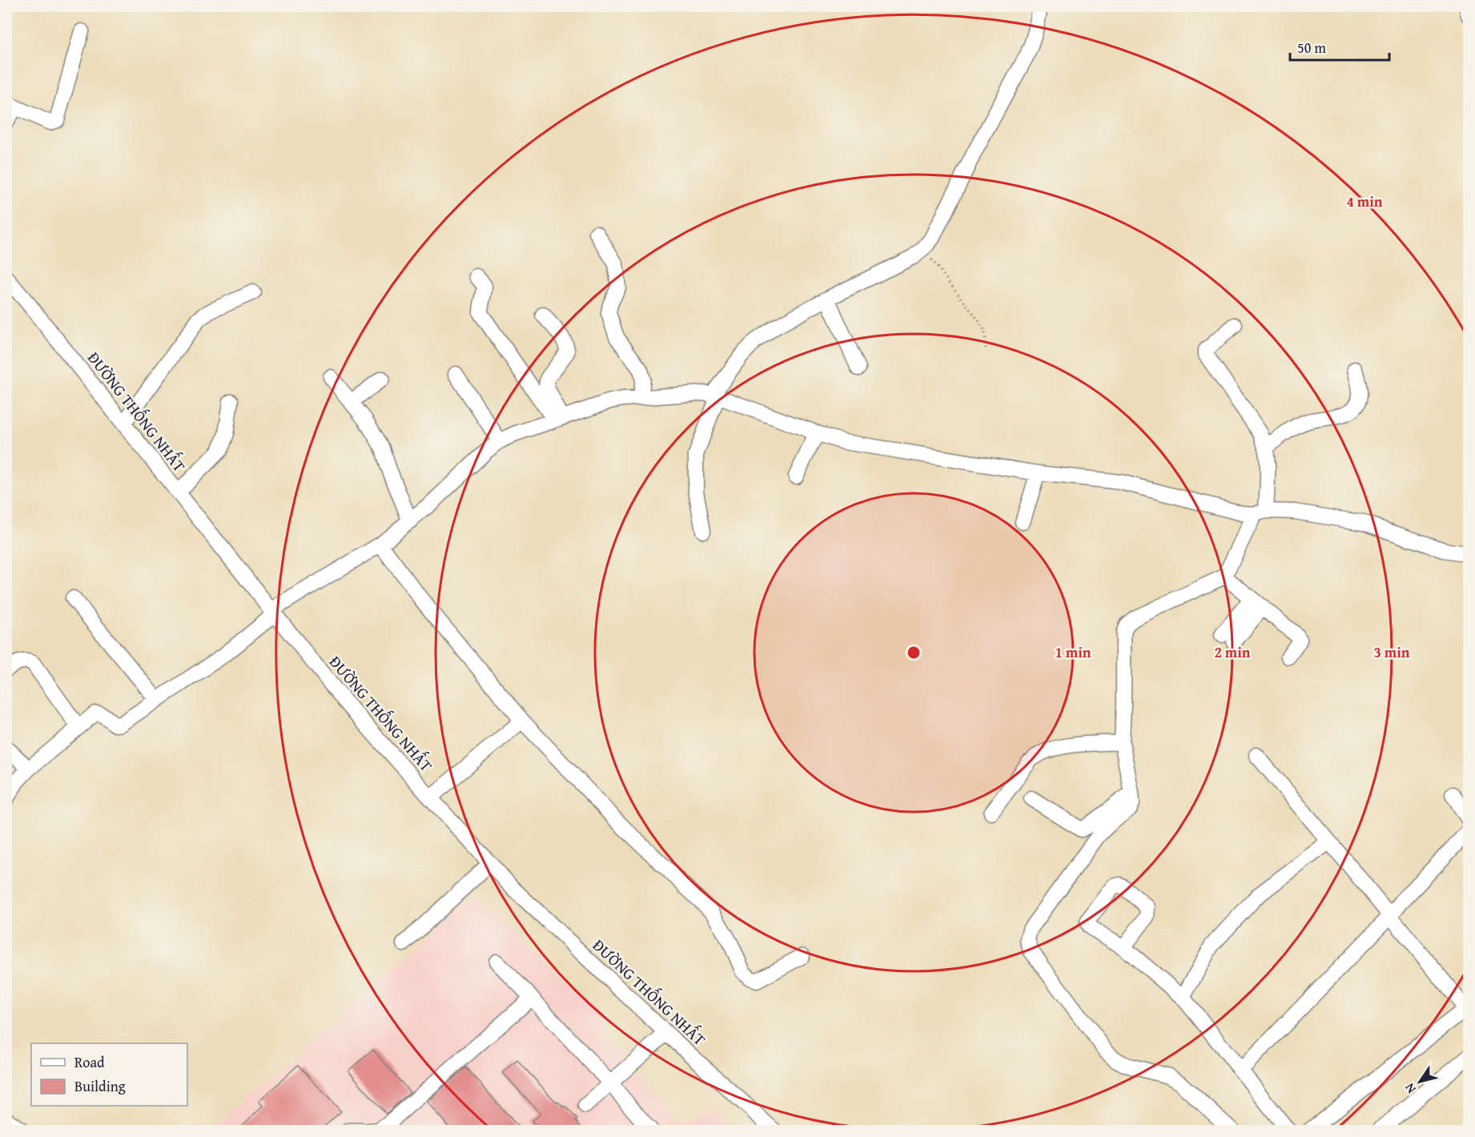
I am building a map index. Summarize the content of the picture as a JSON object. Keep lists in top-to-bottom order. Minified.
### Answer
{"streets":{"street":["ĐƯỜNG THỐNG NHẤT"]},"legend":["Road","Building"],"scale_bar":"50 m","north":"bottom left","rings":["4 min","1 min","2 min","3 min"]}
